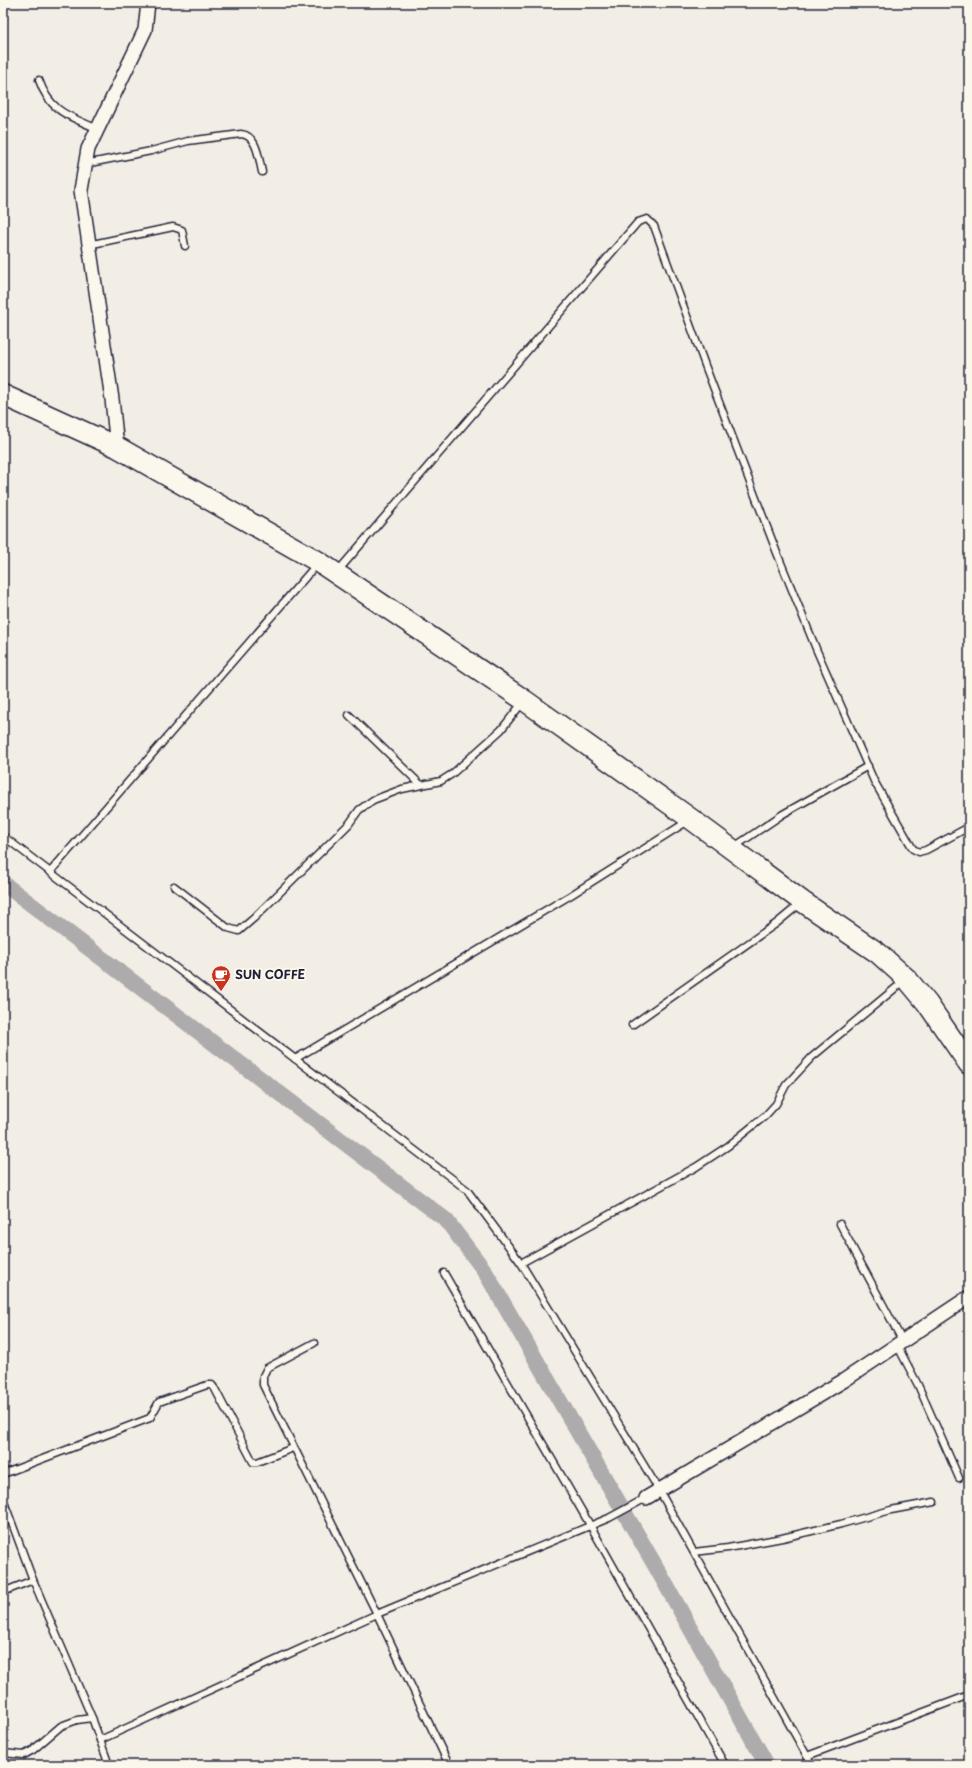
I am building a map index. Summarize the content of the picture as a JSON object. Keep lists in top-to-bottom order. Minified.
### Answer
{"places":{"cafe":["SUN COFFE"]}}
